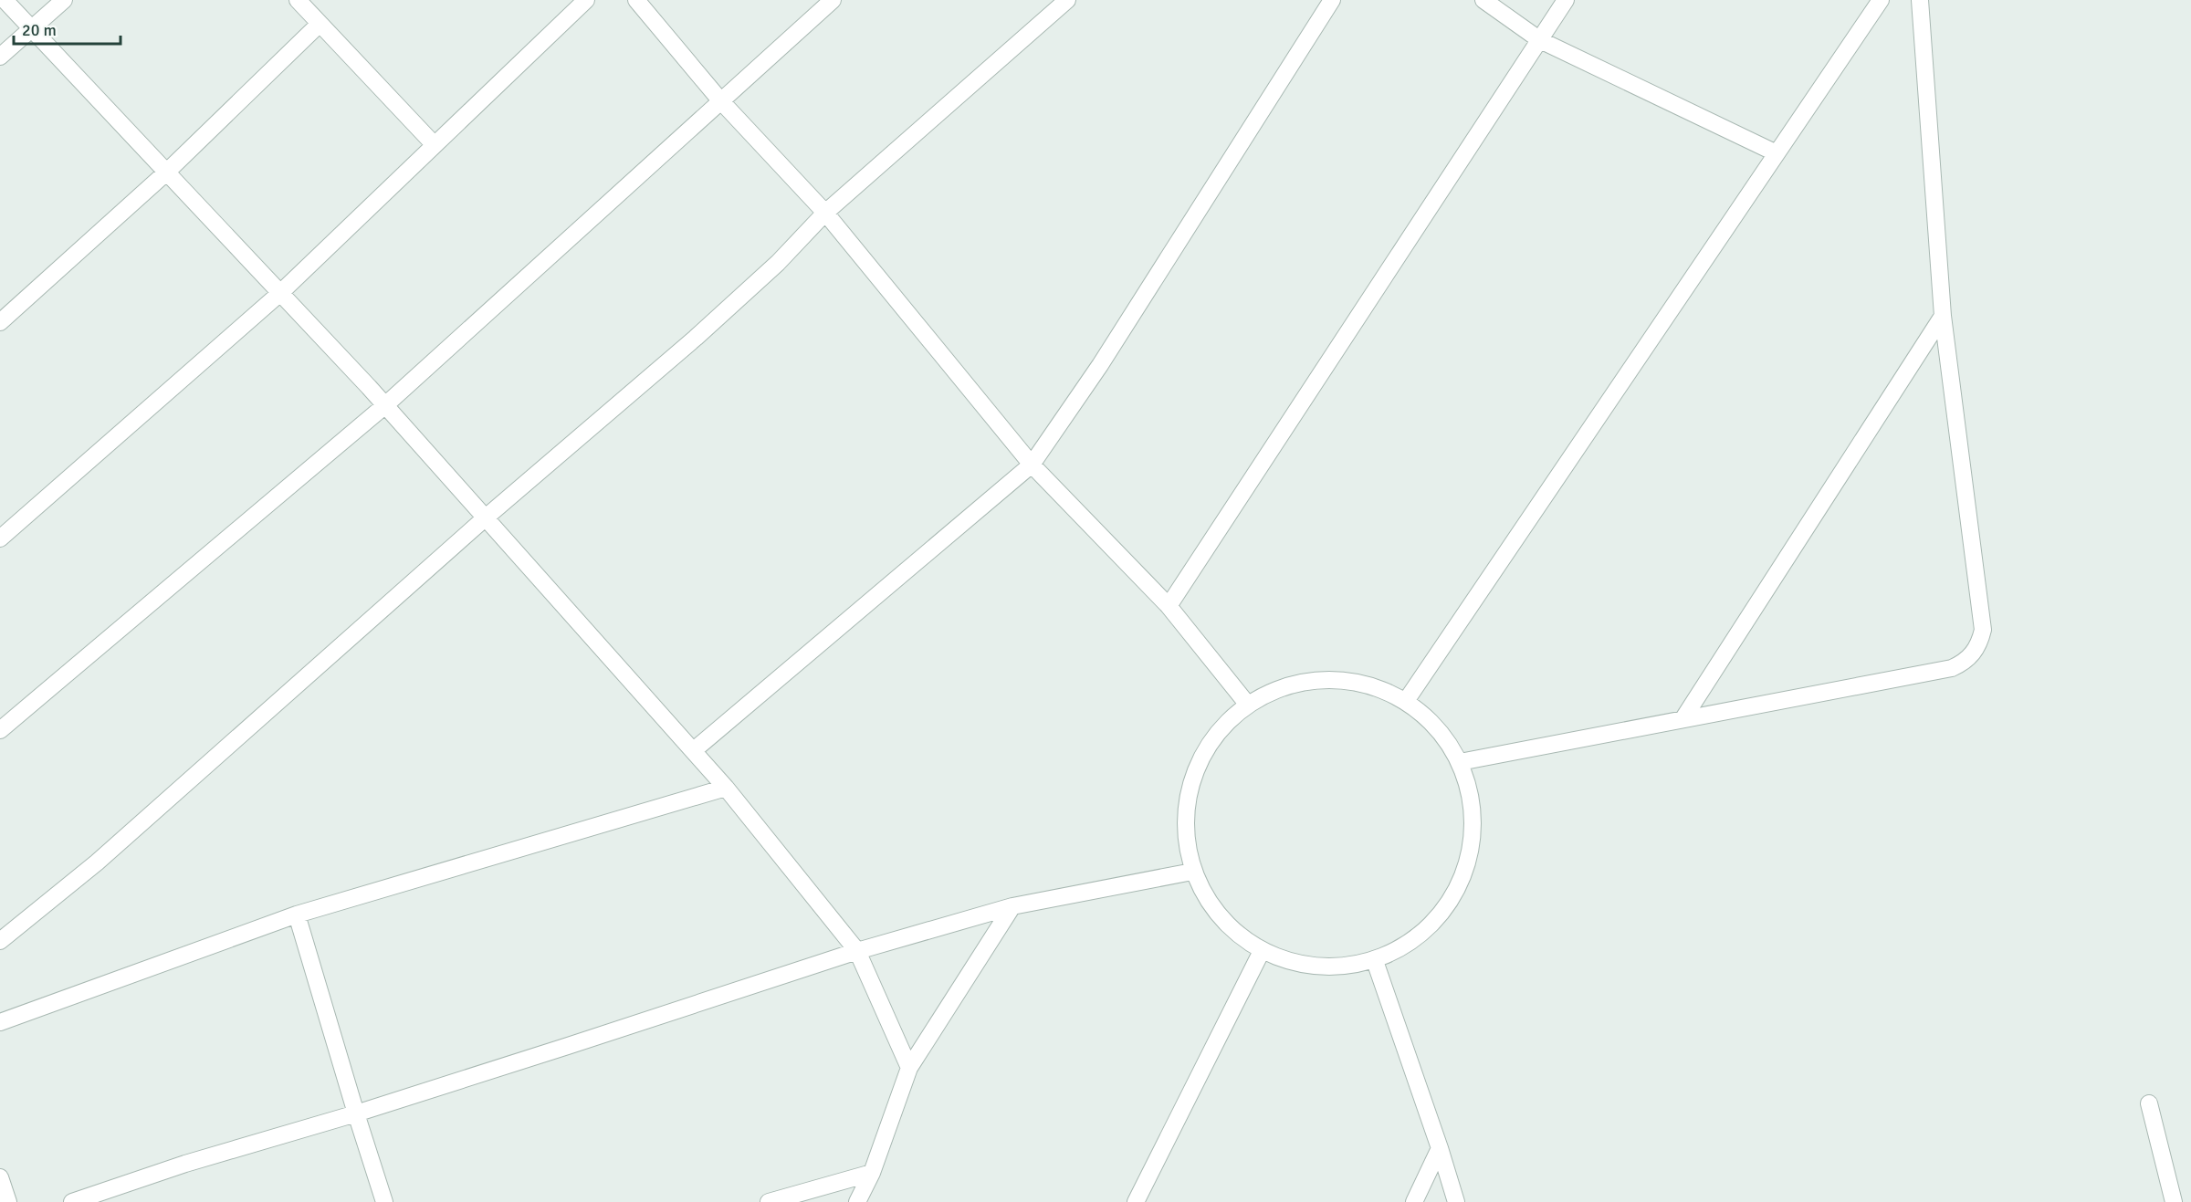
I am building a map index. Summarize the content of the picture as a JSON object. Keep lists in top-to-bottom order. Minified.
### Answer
{"scale_bar":"20 m"}
